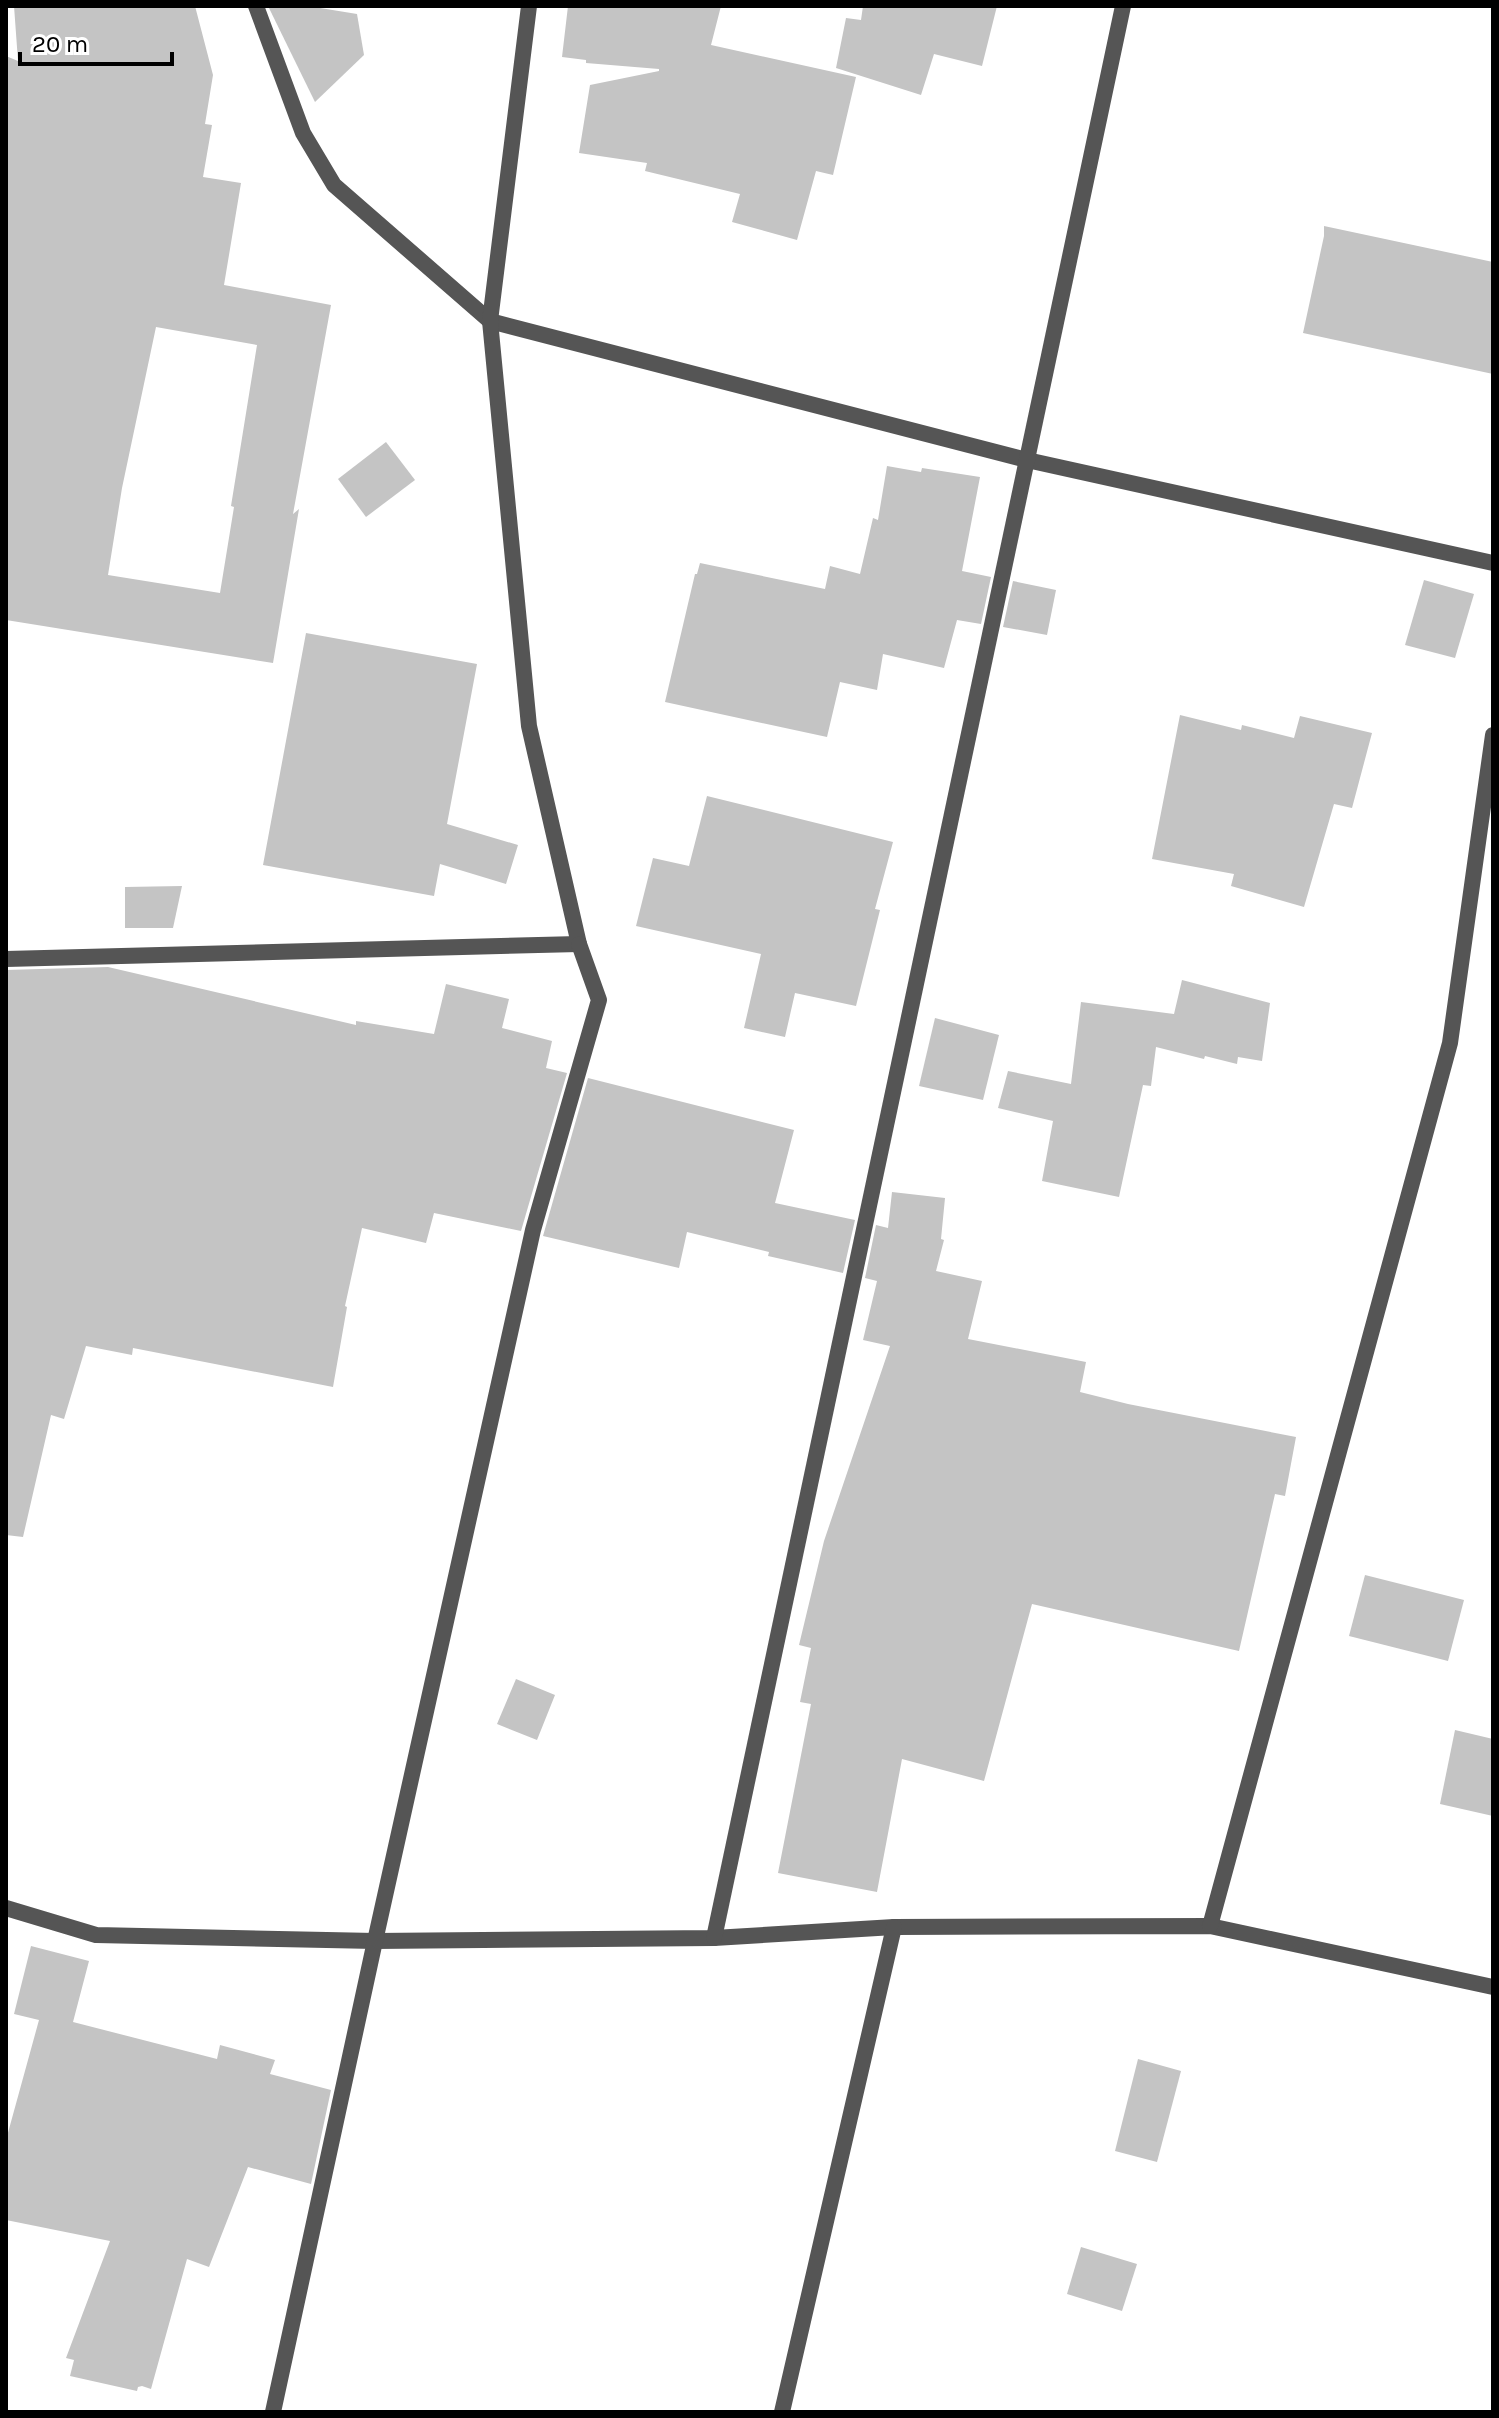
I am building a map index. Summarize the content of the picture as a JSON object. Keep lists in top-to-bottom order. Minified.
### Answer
{"scale_bar":"20 m"}
